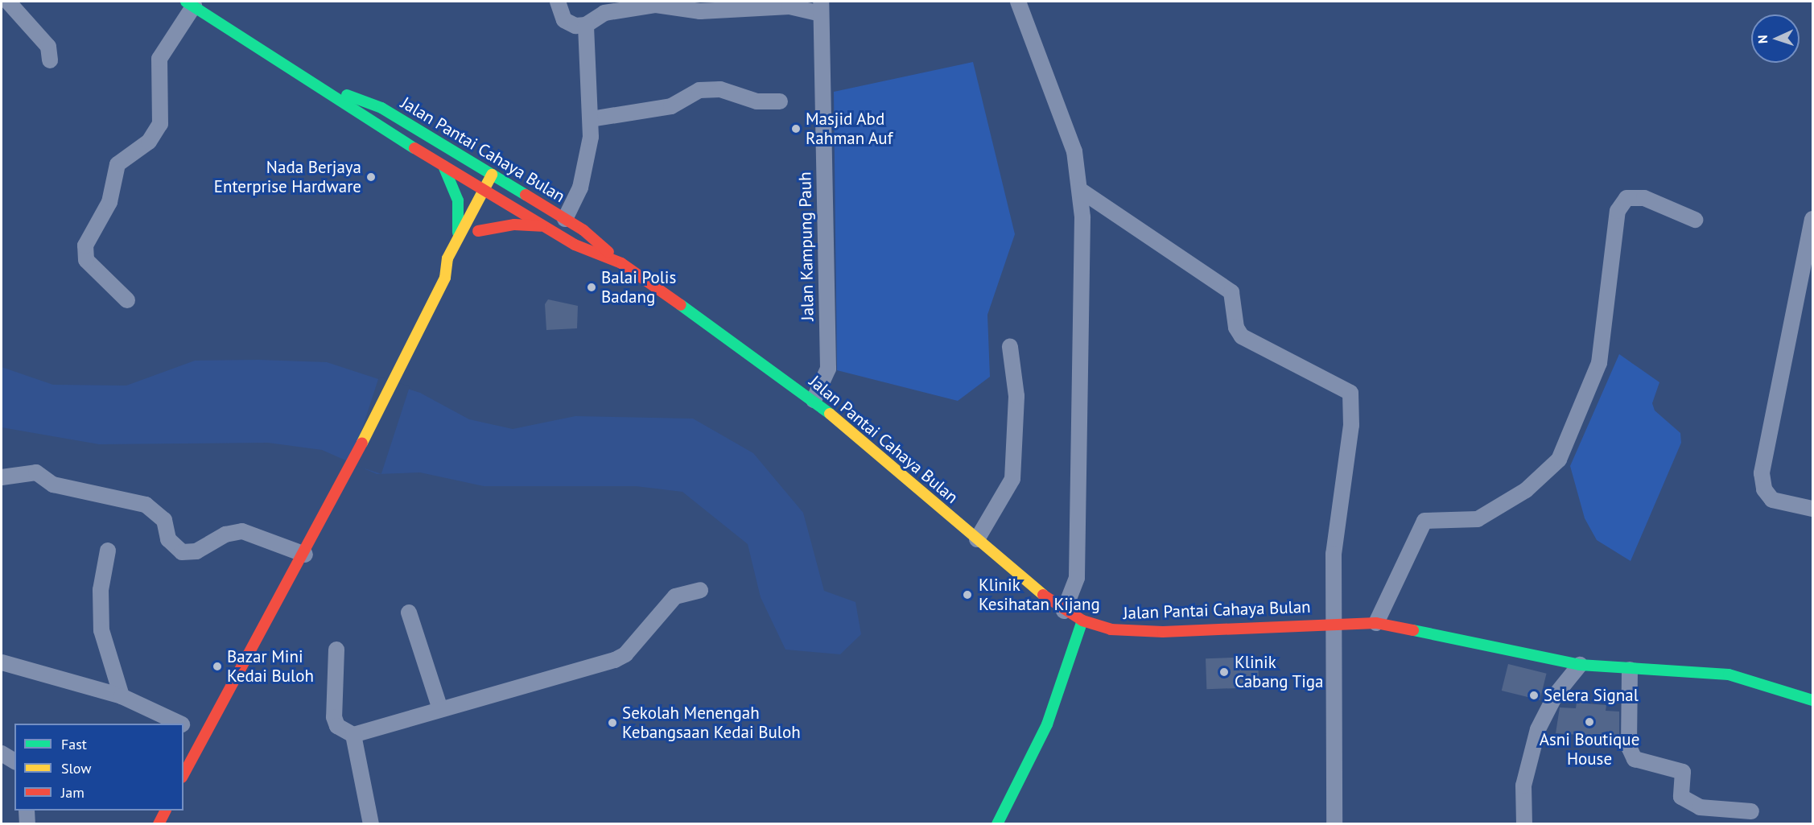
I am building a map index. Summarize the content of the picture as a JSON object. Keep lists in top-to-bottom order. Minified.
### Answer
{"streets":{"street":["Jalan Pantai Cahaya Bulan","Jalan Kampung Pauh"]},"crossings":[["Jalan Pantai Cahaya Bulan","Jalan Kampung Pauh"]],"places":["Masjid Abd Rahman Auf","Nada Berjaya Enterprise Hardware","Balai Polis Badang","Klinik Kesihatan Kijang","Bazar Mini Kedai Buloh","Klinik Cabang Tiga","Selera Signal","Asni Boutique House","Sekolah Menengah Kebangsaan Kedai Buloh"],"legend":["Fast","Slow","Jam"],"north":"left"}
